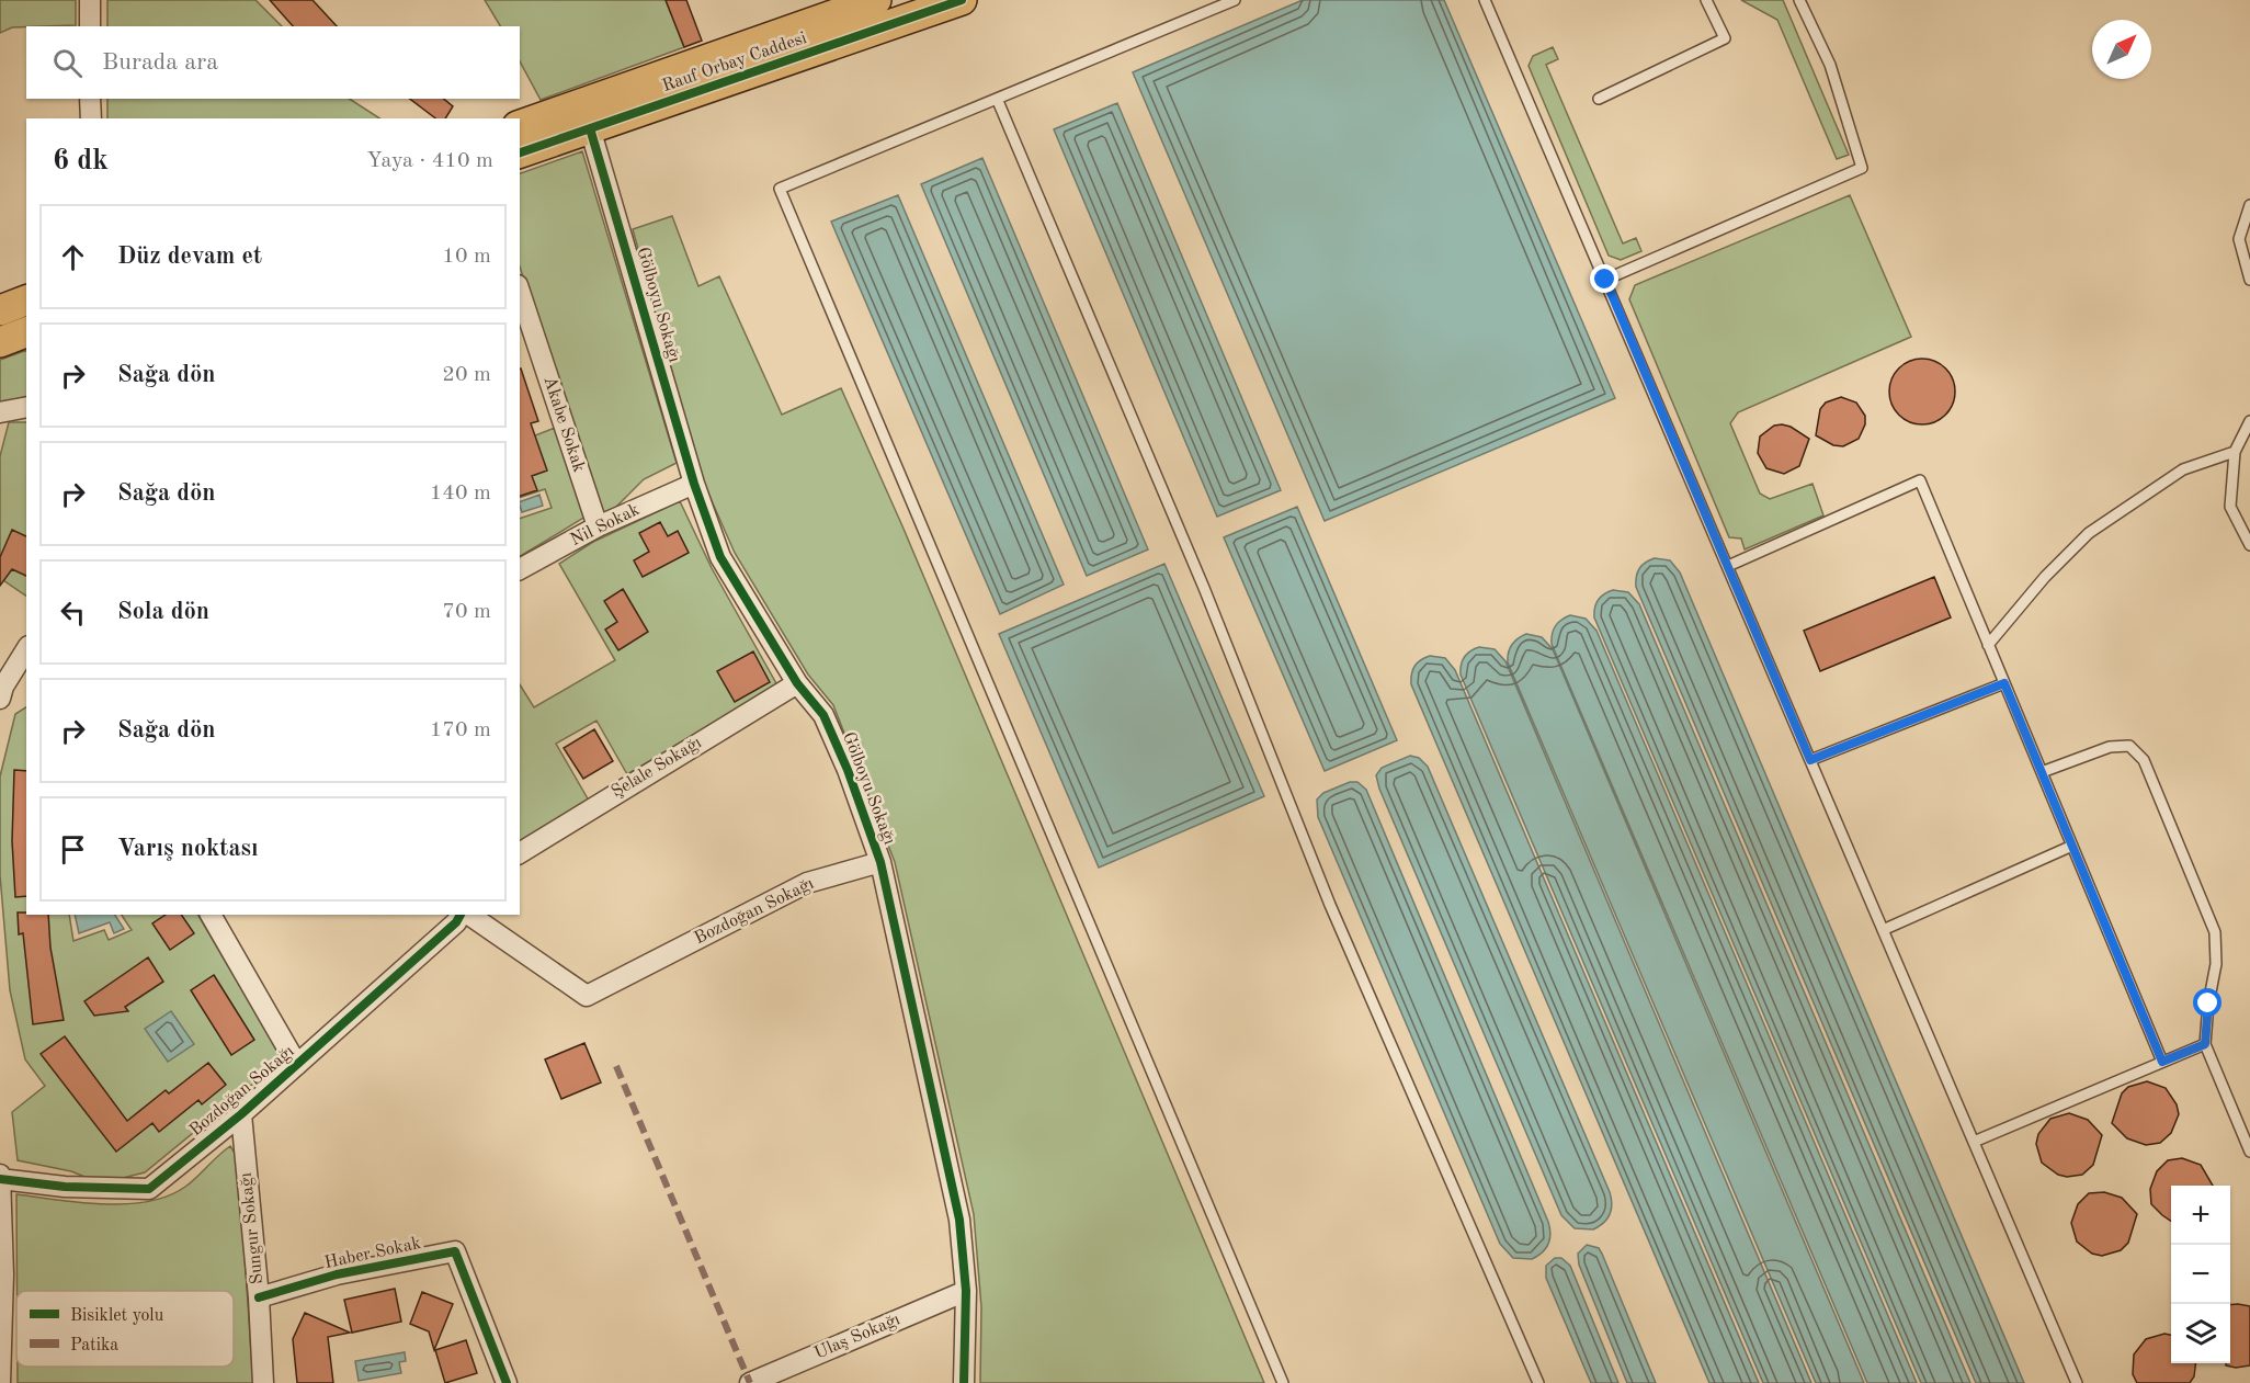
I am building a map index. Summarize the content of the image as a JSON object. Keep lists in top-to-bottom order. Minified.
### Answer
{"streets":{"main road":["Rauf Orbay Caddesi"],"street":["Gölboyu Sokağı","Akabe Sokak","Nil Sokak","Şelale Sokağı","Bozdoğan Sokağı","Sungur Sokağı","Haber Sokak","Ulaş Sokağı"]},"crossings":[["Rauf Orbay Caddesi","Gölboyu Sokağı"],["Gölboyu Sokağı","Nil Sokak"],["Gölboyu Sokağı","Şelale Sokağı"],["Gölboyu Sokağı","Bozdoğan Sokağı"],["Gölboyu Sokağı","Ulaş Sokağı"],["Akabe Sokak","Nil Sokak"],["Bozdoğan Sokağı","Sungur Sokağı"],["Sungur Sokağı","Haber Sokak"]],"legend":["Bisiklet yolu","Patika"],"north":"top right","page":{"search":"Burada ara","heading":["6 dk","Yaya · 410 m"],"list":[["Düz devam et","10 m"],["Sağa dön","20 m"],["Sağa dön","140 m"],["Sola dön","70 m"],["Sağa dön","170 m"],"Varış noktası"],"map_buttons":["+","−"]}}
